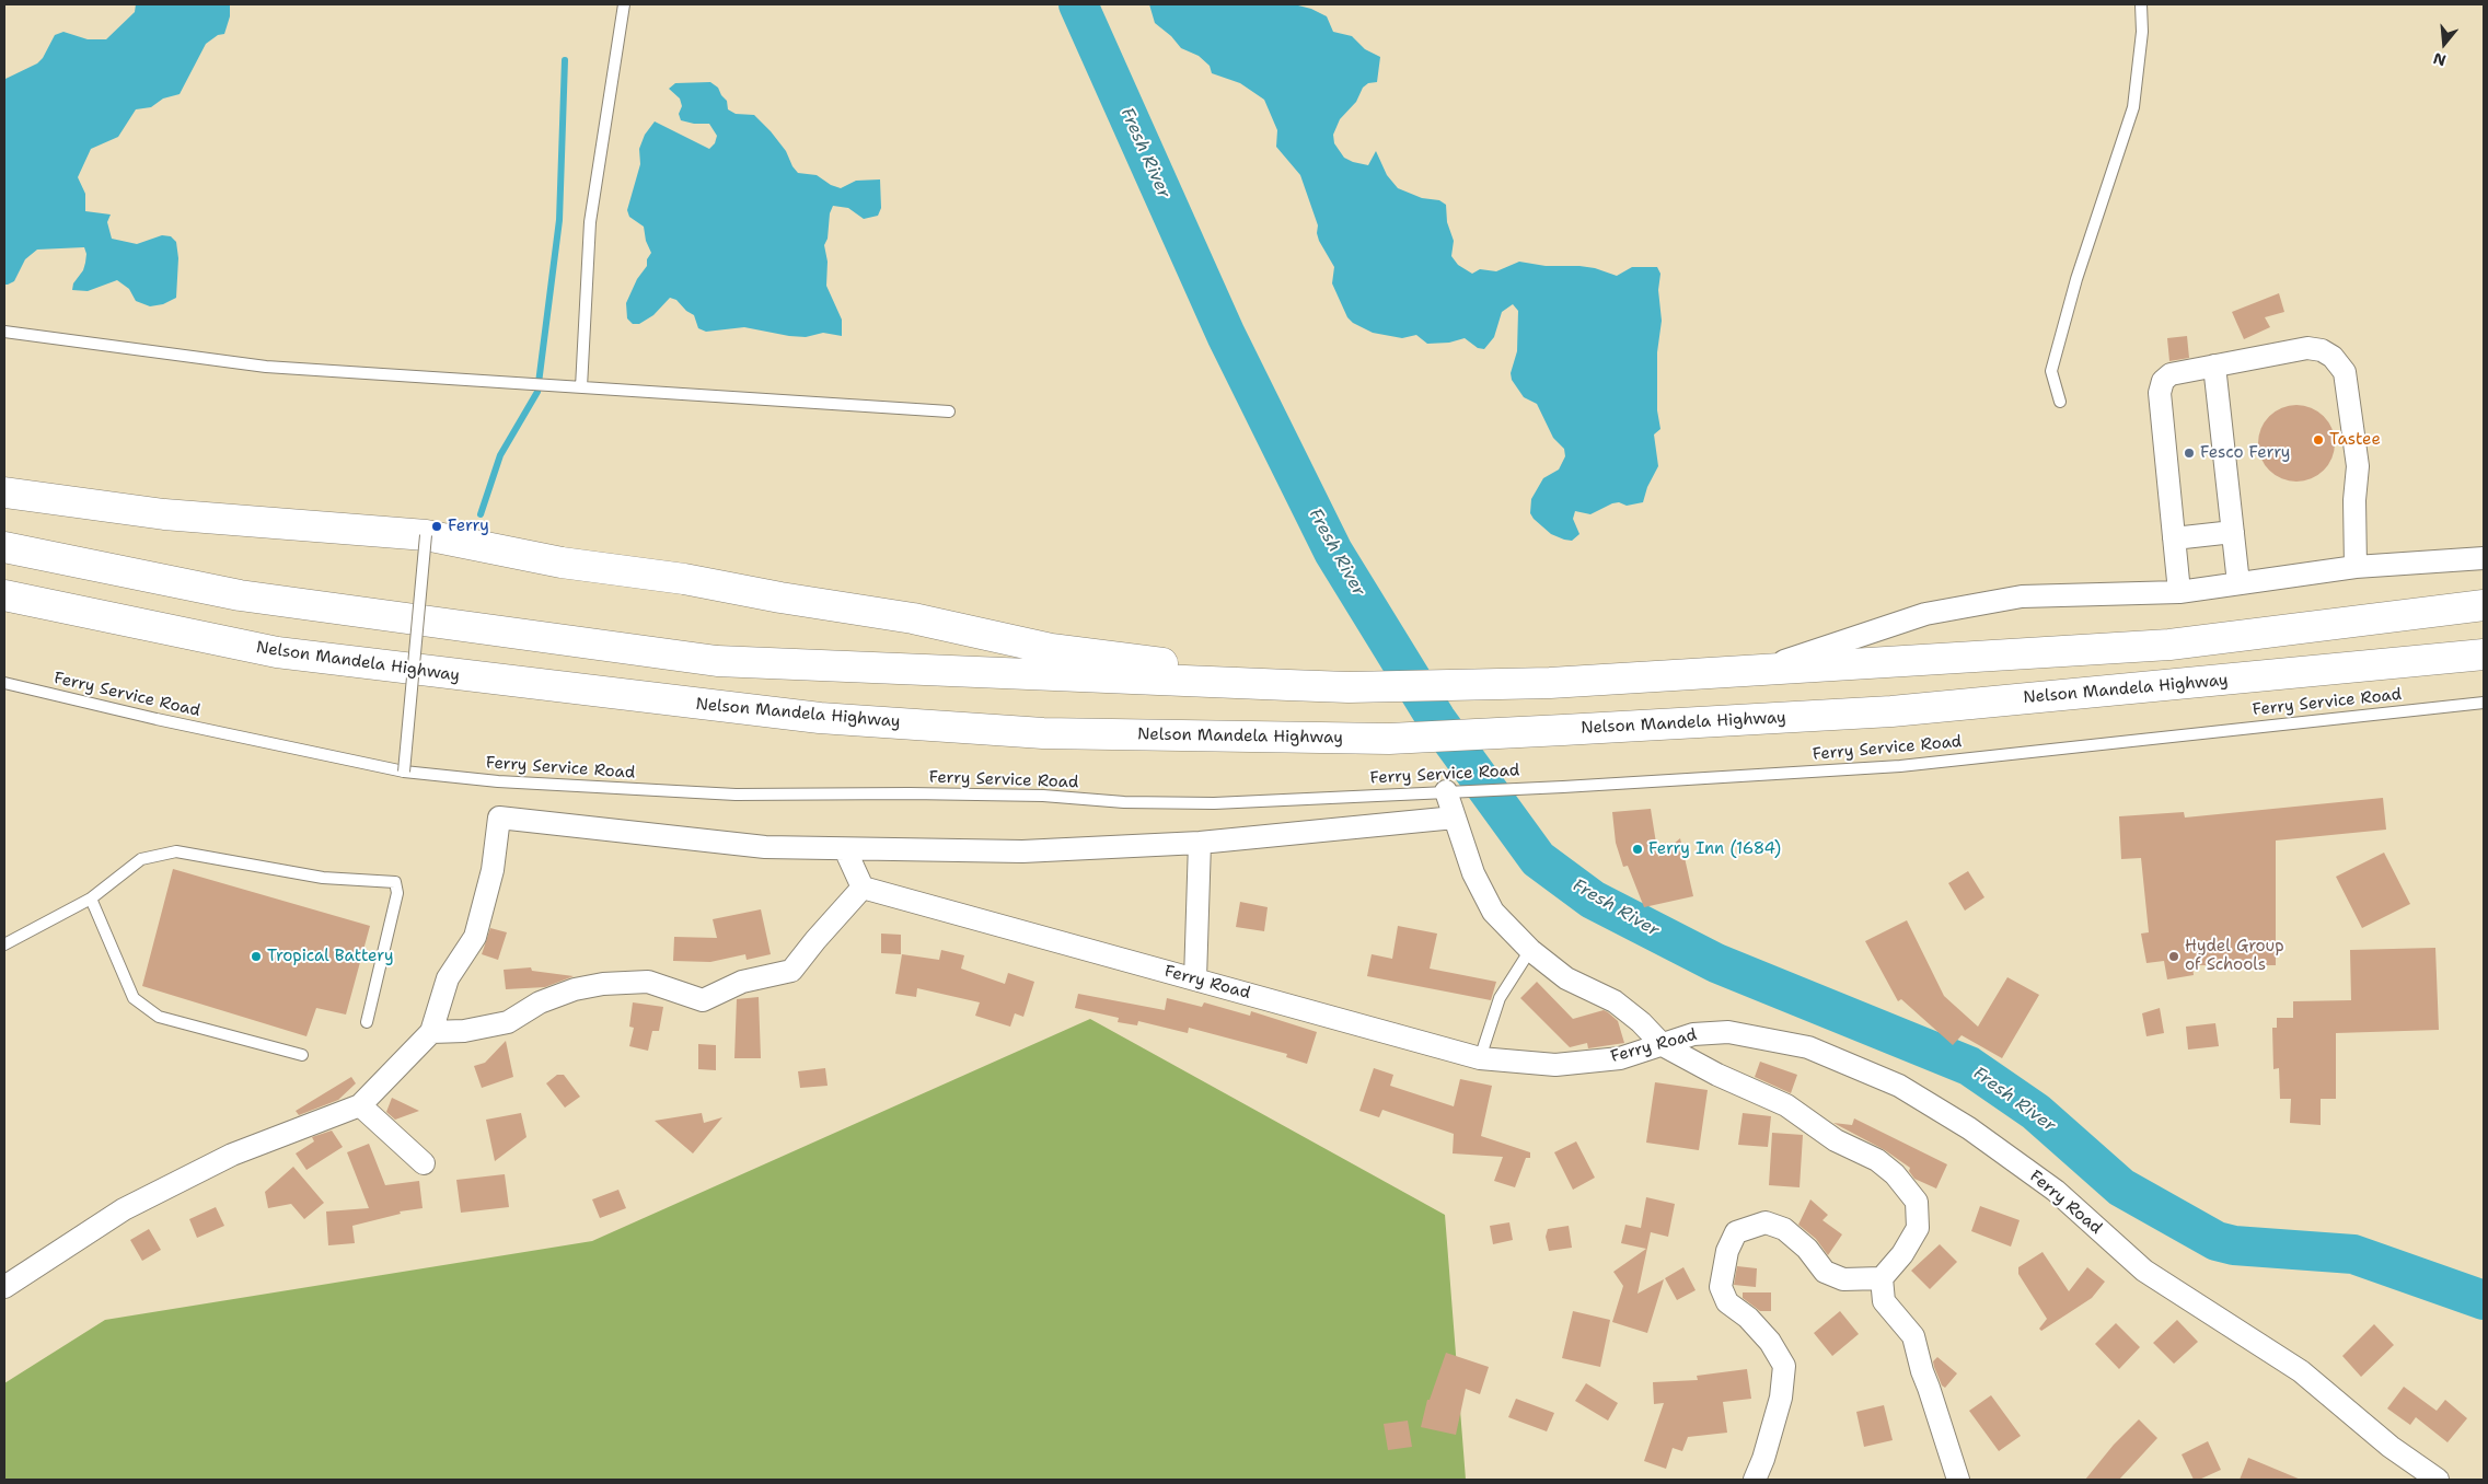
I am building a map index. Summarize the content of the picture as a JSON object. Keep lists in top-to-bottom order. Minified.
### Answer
{"streets":{"highway":["Nelson Mandela Highway"],"street":["Ferry Road"],"lane":["Ferry Service Road"]},"water":["Fresh River"],"places":["Tastee","Fesco Ferry","Ferry","Ferry Inn (1684)","Tropical Battery","Hydel Group of Schools"],"north":"bottom"}
